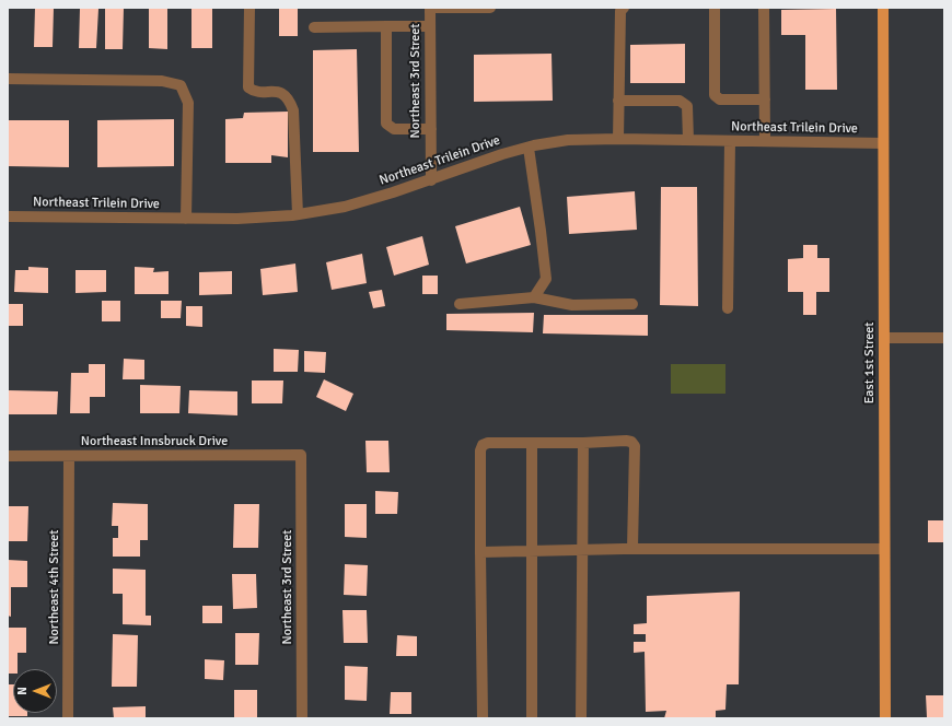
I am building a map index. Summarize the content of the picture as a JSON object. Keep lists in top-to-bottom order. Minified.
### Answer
{"streets":{"main road":["East 1st Street"],"street":["Northeast 3rd Street","Northeast Trilein Drive","Northeast Innsbruck Drive","Northeast 4th Street"]},"crossings":[["Northeast 3rd Street","Northeast Trilein Drive"],["Northeast 3rd Street","Northeast Innsbruck Drive"],["Northeast Trilein Drive","East 1st Street"],["Northeast Innsbruck Drive","Northeast 4th Street"]],"north":"left"}
